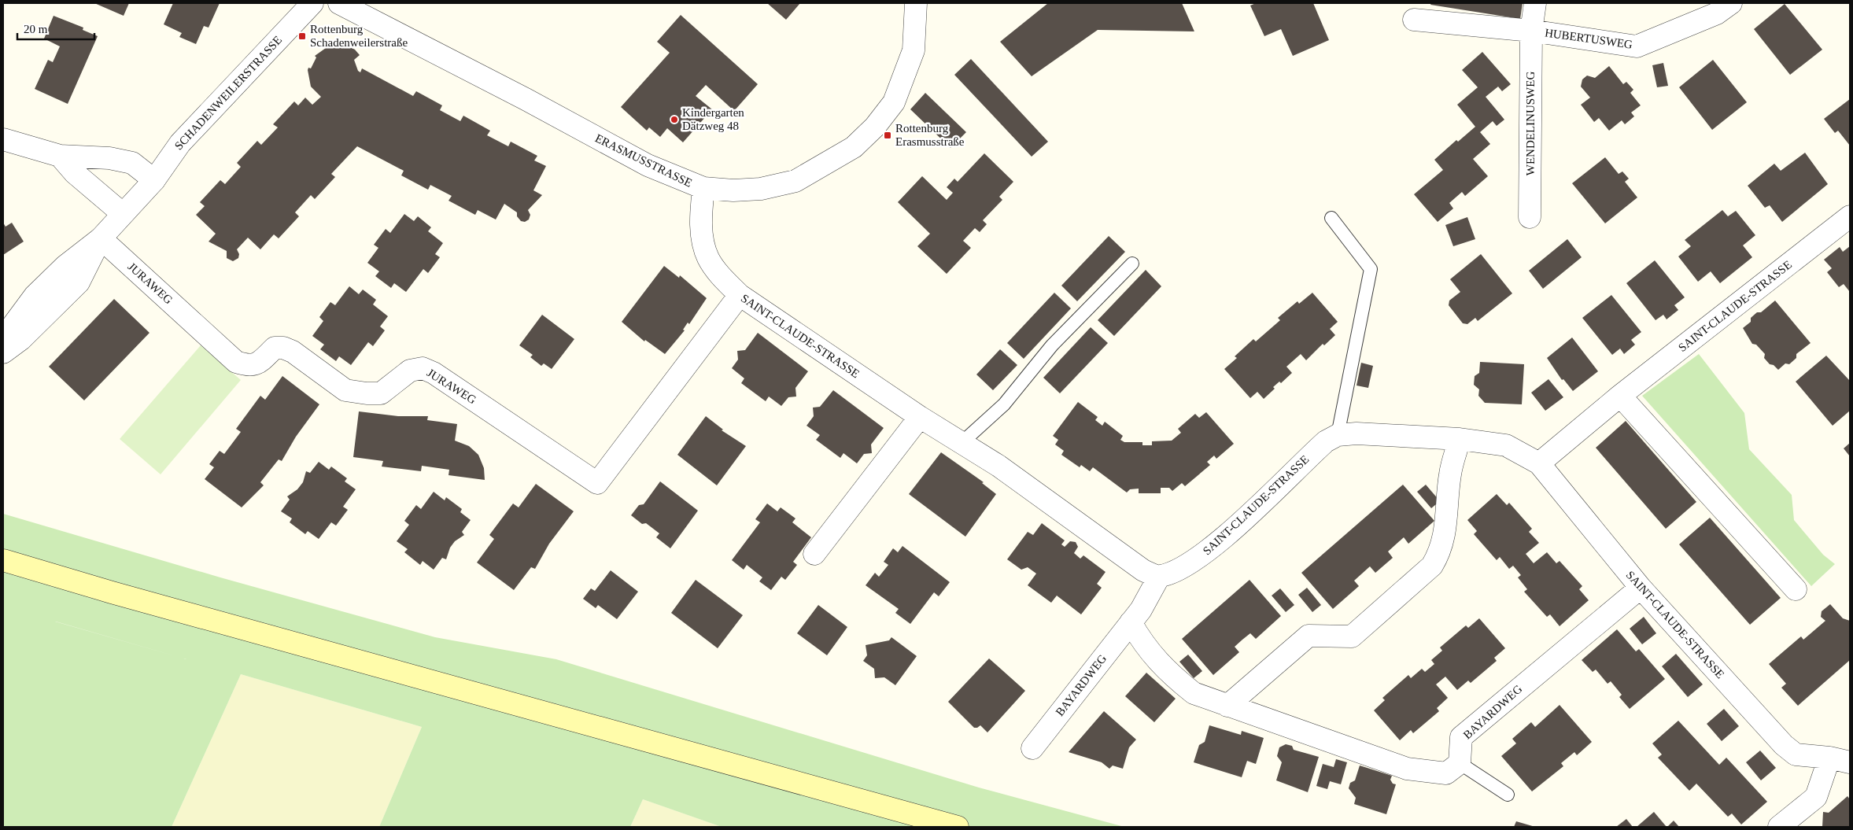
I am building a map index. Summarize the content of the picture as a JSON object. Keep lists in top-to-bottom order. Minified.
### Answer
{"streets":{"street":["HUBERTUSWEG","SCHADENWEILERSTRASSE","WENDELINUSWEG","ERASMUSSTRASSE","JURAWEG","SAINT-CLAUDE-STRASSE","BAYARDWEG"]},"crossings":[["HUBERTUSWEG","WENDELINUSWEG"],["SCHADENWEILERSTRASSE","JURAWEG"],["ERASMUSSTRASSE","SAINT-CLAUDE-STRASSE"],["JURAWEG","SAINT-CLAUDE-STRASSE"],["SAINT-CLAUDE-STRASSE","BAYARDWEG"]],"places":{"transit":["Rottenburg Schadenweilerstraße","Rottenburg Erasmusstraße"],"other":["Kindergarten Dätzweg 48"]},"scale_bar":"20 m"}
